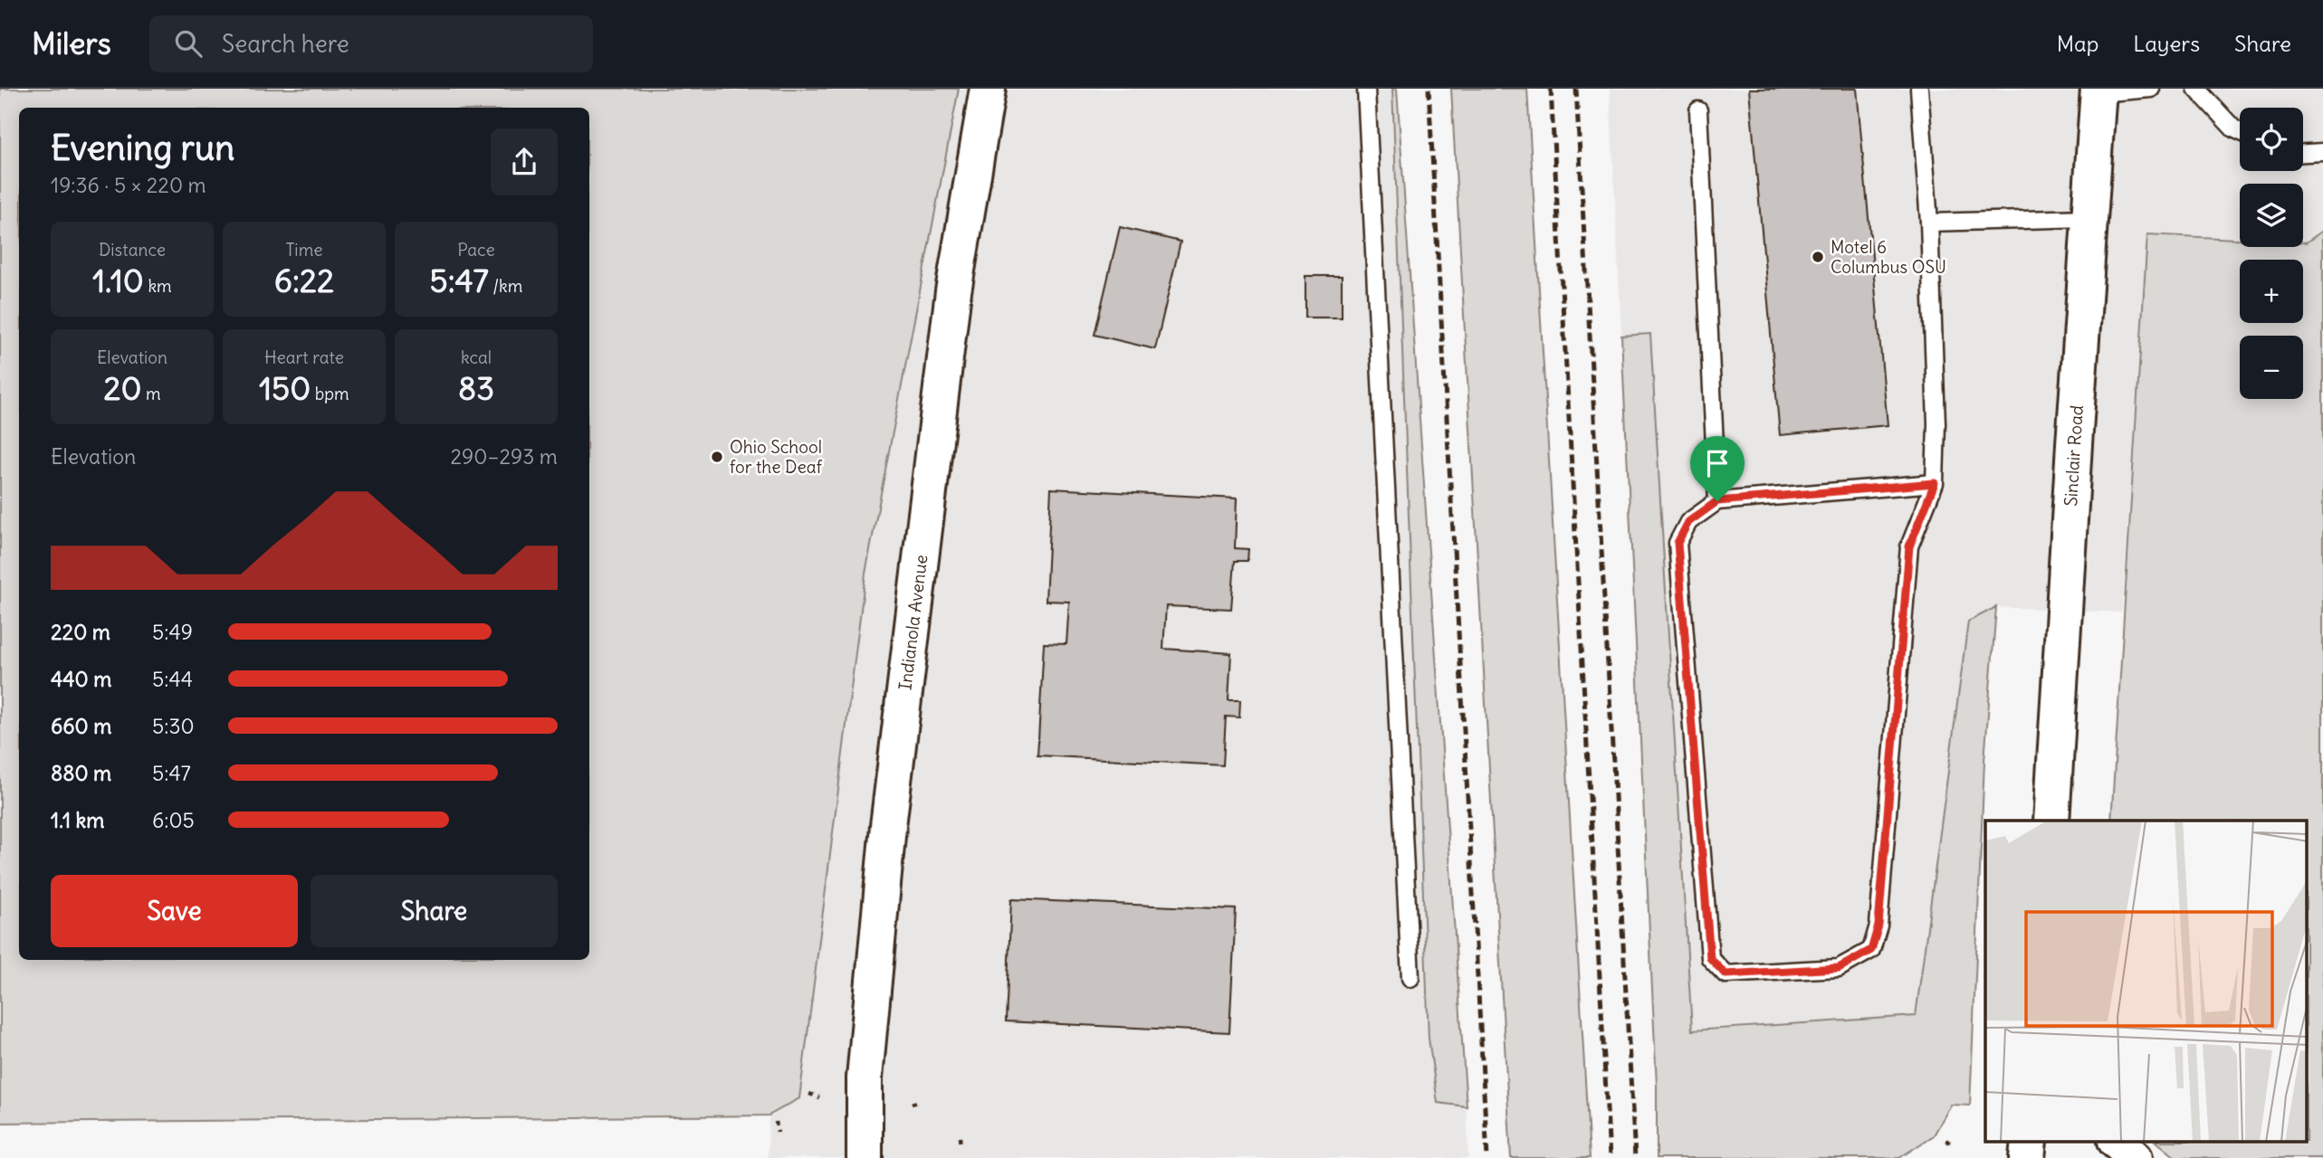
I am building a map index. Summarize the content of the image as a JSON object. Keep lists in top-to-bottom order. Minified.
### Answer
{"streets":{"main road":["Sinclair Road","Indianola Avenue"]},"places":["Motel 6 Columbus OSU","Ohio School for the Deaf"],"page":{"header":"Milers","search":"Search here","nav":["Map","Layers","Share"],"map_buttons":["+","−"],"heading":["Evening run","19:36 · 5 × 220 m"],"stats":[["Distance","1.10 km"],["Time","6:22"],["Pace","5:47 /km"],["Elevation","20 m"],["Heart rate","150 bpm"],["kcal","83"]],"chart":["Elevation","290–293 m"],"list":[{"name":"220 m","note":"5:49"},{"name":"440 m","note":"5:44"},{"name":"660 m","note":"5:30"},{"name":"880 m","note":"5:47"},{"name":"1.1 km","note":"6:05"}],"buttons":["Save","Share"]}}
